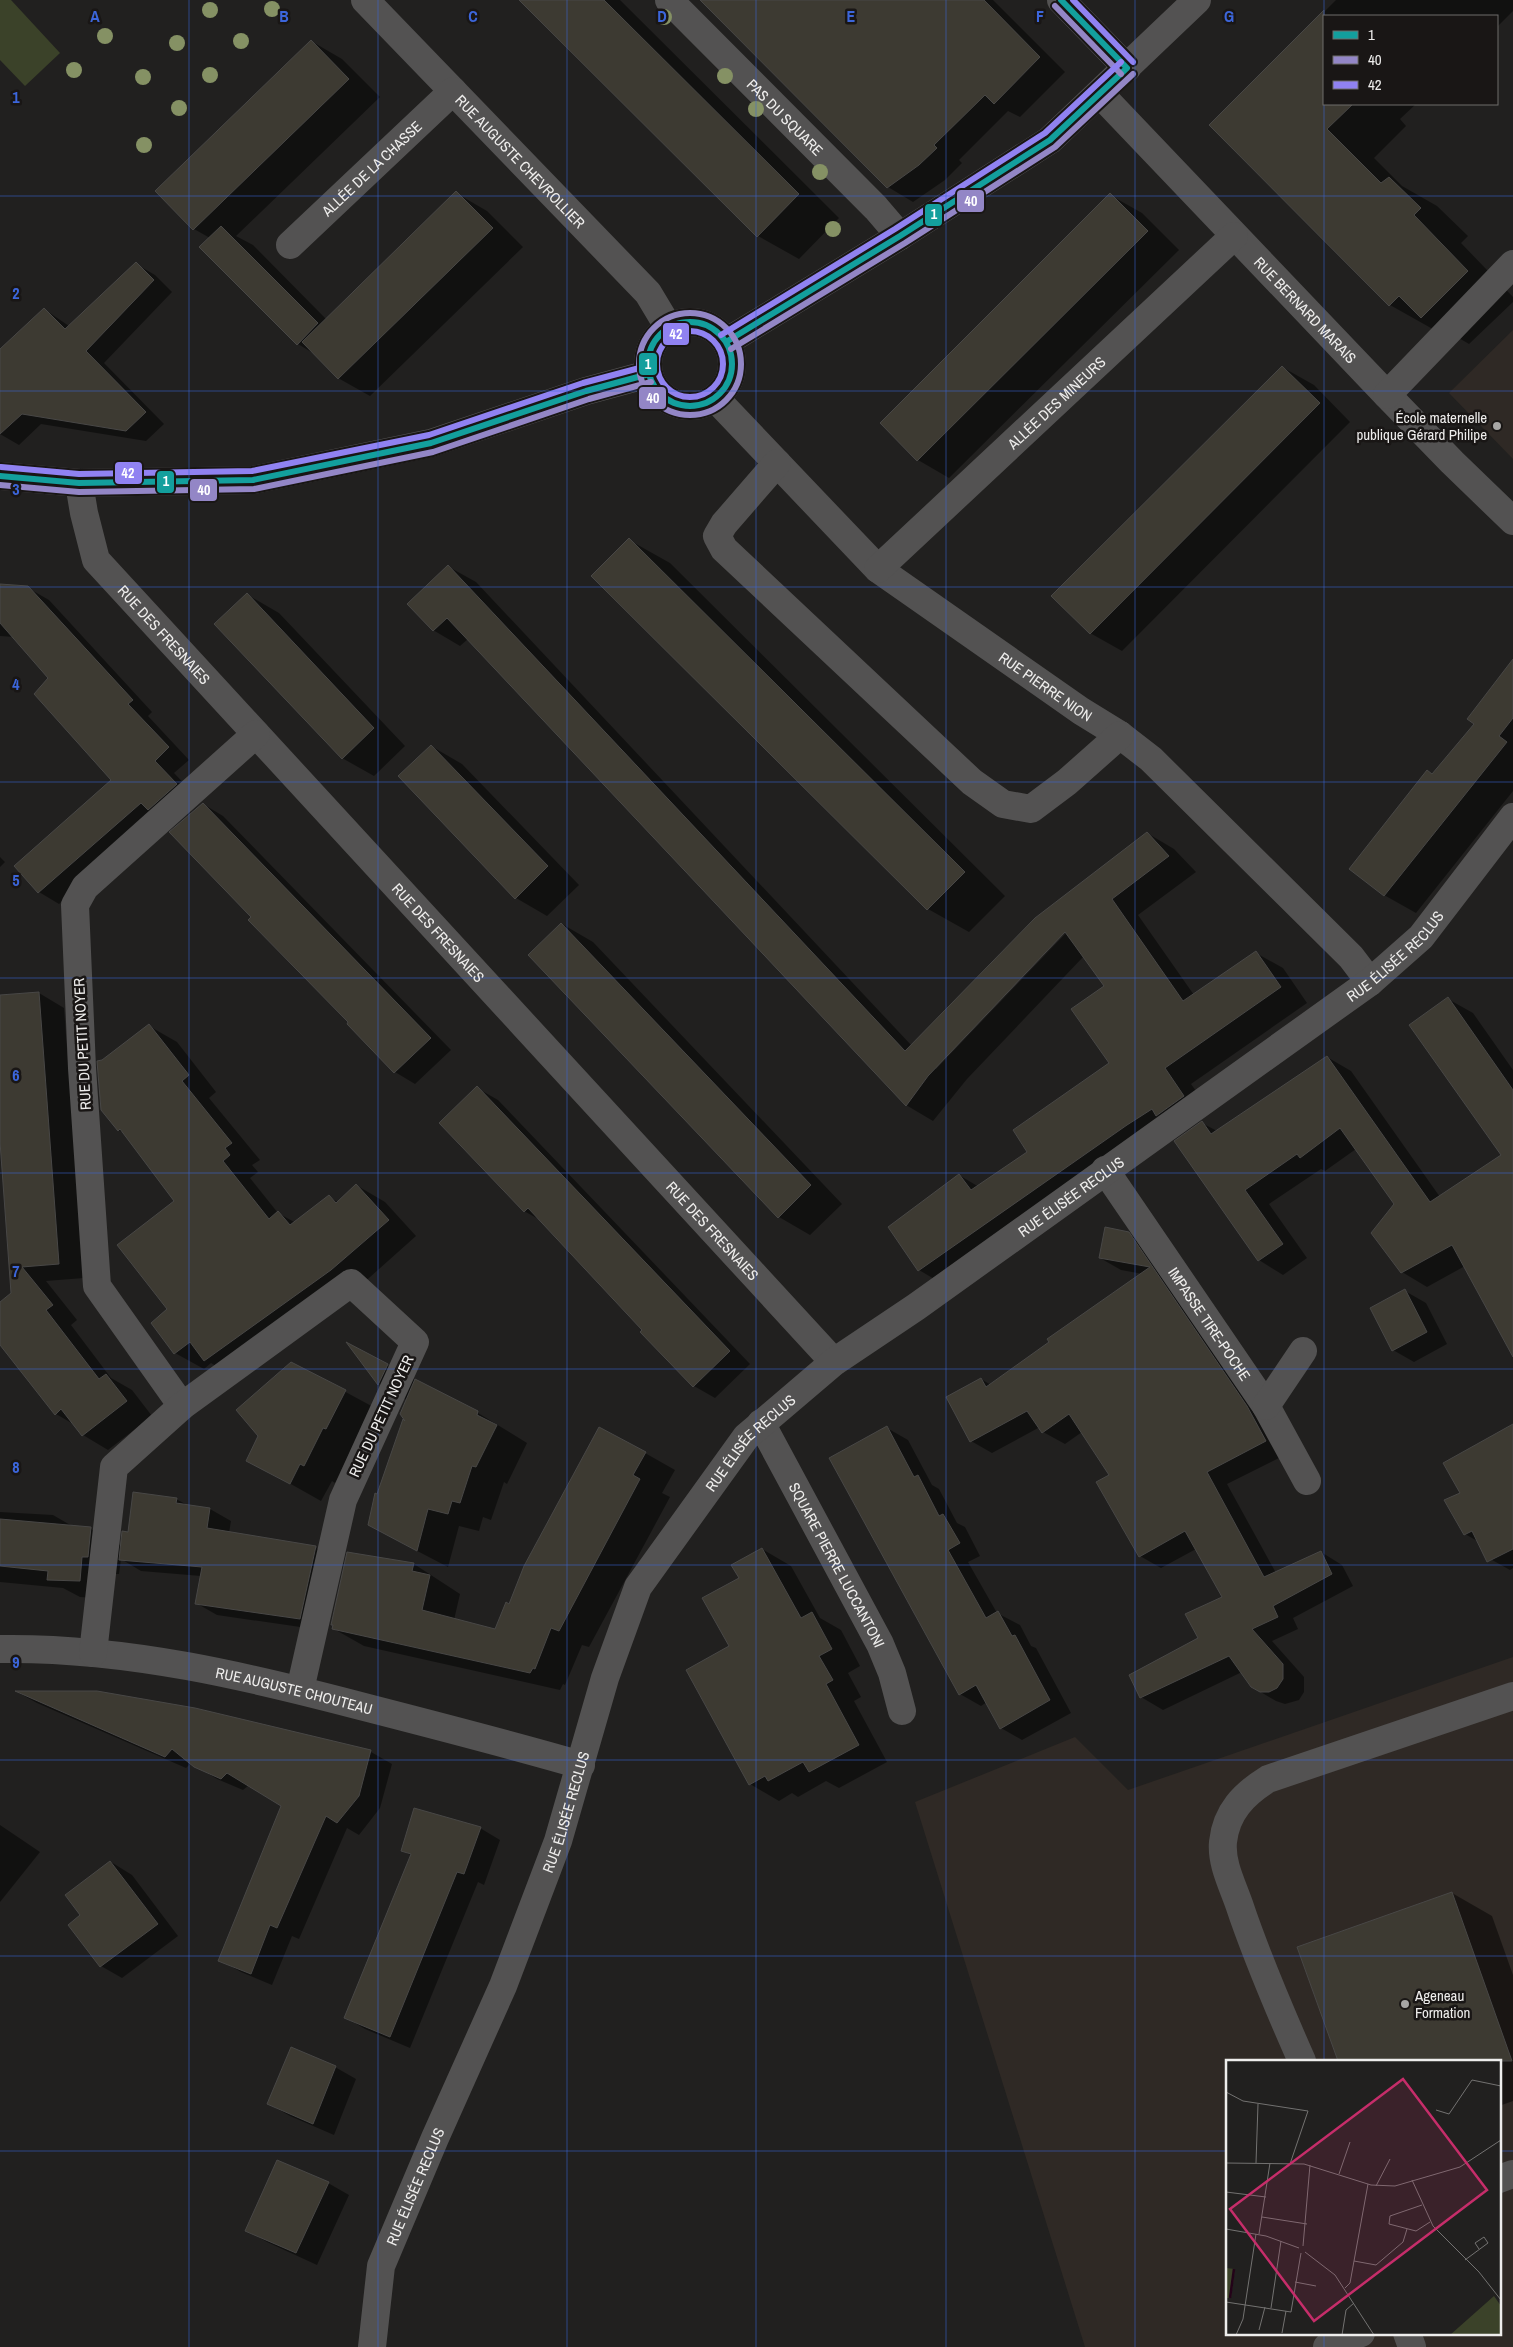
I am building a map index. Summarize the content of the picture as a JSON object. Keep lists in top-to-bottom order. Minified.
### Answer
{"streets":{"street":["PAS DU SQUARE","RUE AUGUSTE CHEVROLLIER","ALLÉE DE LA CHASSE","RUE BERNARD MARAIS","ALLÉE DES MINEURS","RUE DES FRESNAIES","RUE PIERRE NION","RUE ÉLISÉE RECLUS","RUE DU PETIT NOYER","IMPASSE TIRE-POCHE","SQUARE PIERRE LUCCANTONI","RUE AUGUSTE CHOUTEAU"]},"crossings":[["RUE AUGUSTE CHEVROLLIER","ALLÉE DE LA CHASSE"],["RUE AUGUSTE CHEVROLLIER","RUE PIERRE NION"],["RUE BERNARD MARAIS","ALLÉE DES MINEURS"],["ALLÉE DES MINEURS","RUE PIERRE NION"],["RUE DES FRESNAIES","RUE ÉLISÉE RECLUS"],["RUE DES FRESNAIES","RUE DU PETIT NOYER"],["RUE PIERRE NION","RUE ÉLISÉE RECLUS"],["RUE ÉLISÉE RECLUS","IMPASSE TIRE-POCHE"],["RUE ÉLISÉE RECLUS","SQUARE PIERRE LUCCANTONI"],["RUE ÉLISÉE RECLUS","RUE AUGUSTE CHOUTEAU"],["RUE DU PETIT NOYER","RUE AUGUSTE CHOUTEAU"]],"places":["École maternelle publique Gérard Philipe","Ageneau Formation"],"lines":["transit line 1","transit line 42","transit line 40"],"legend":["1","40","42"],"grid":{"columns":["A","B","C","D","E","F","G"],"rows":["1","2","3","4","5","6","7","8","9"]}}
